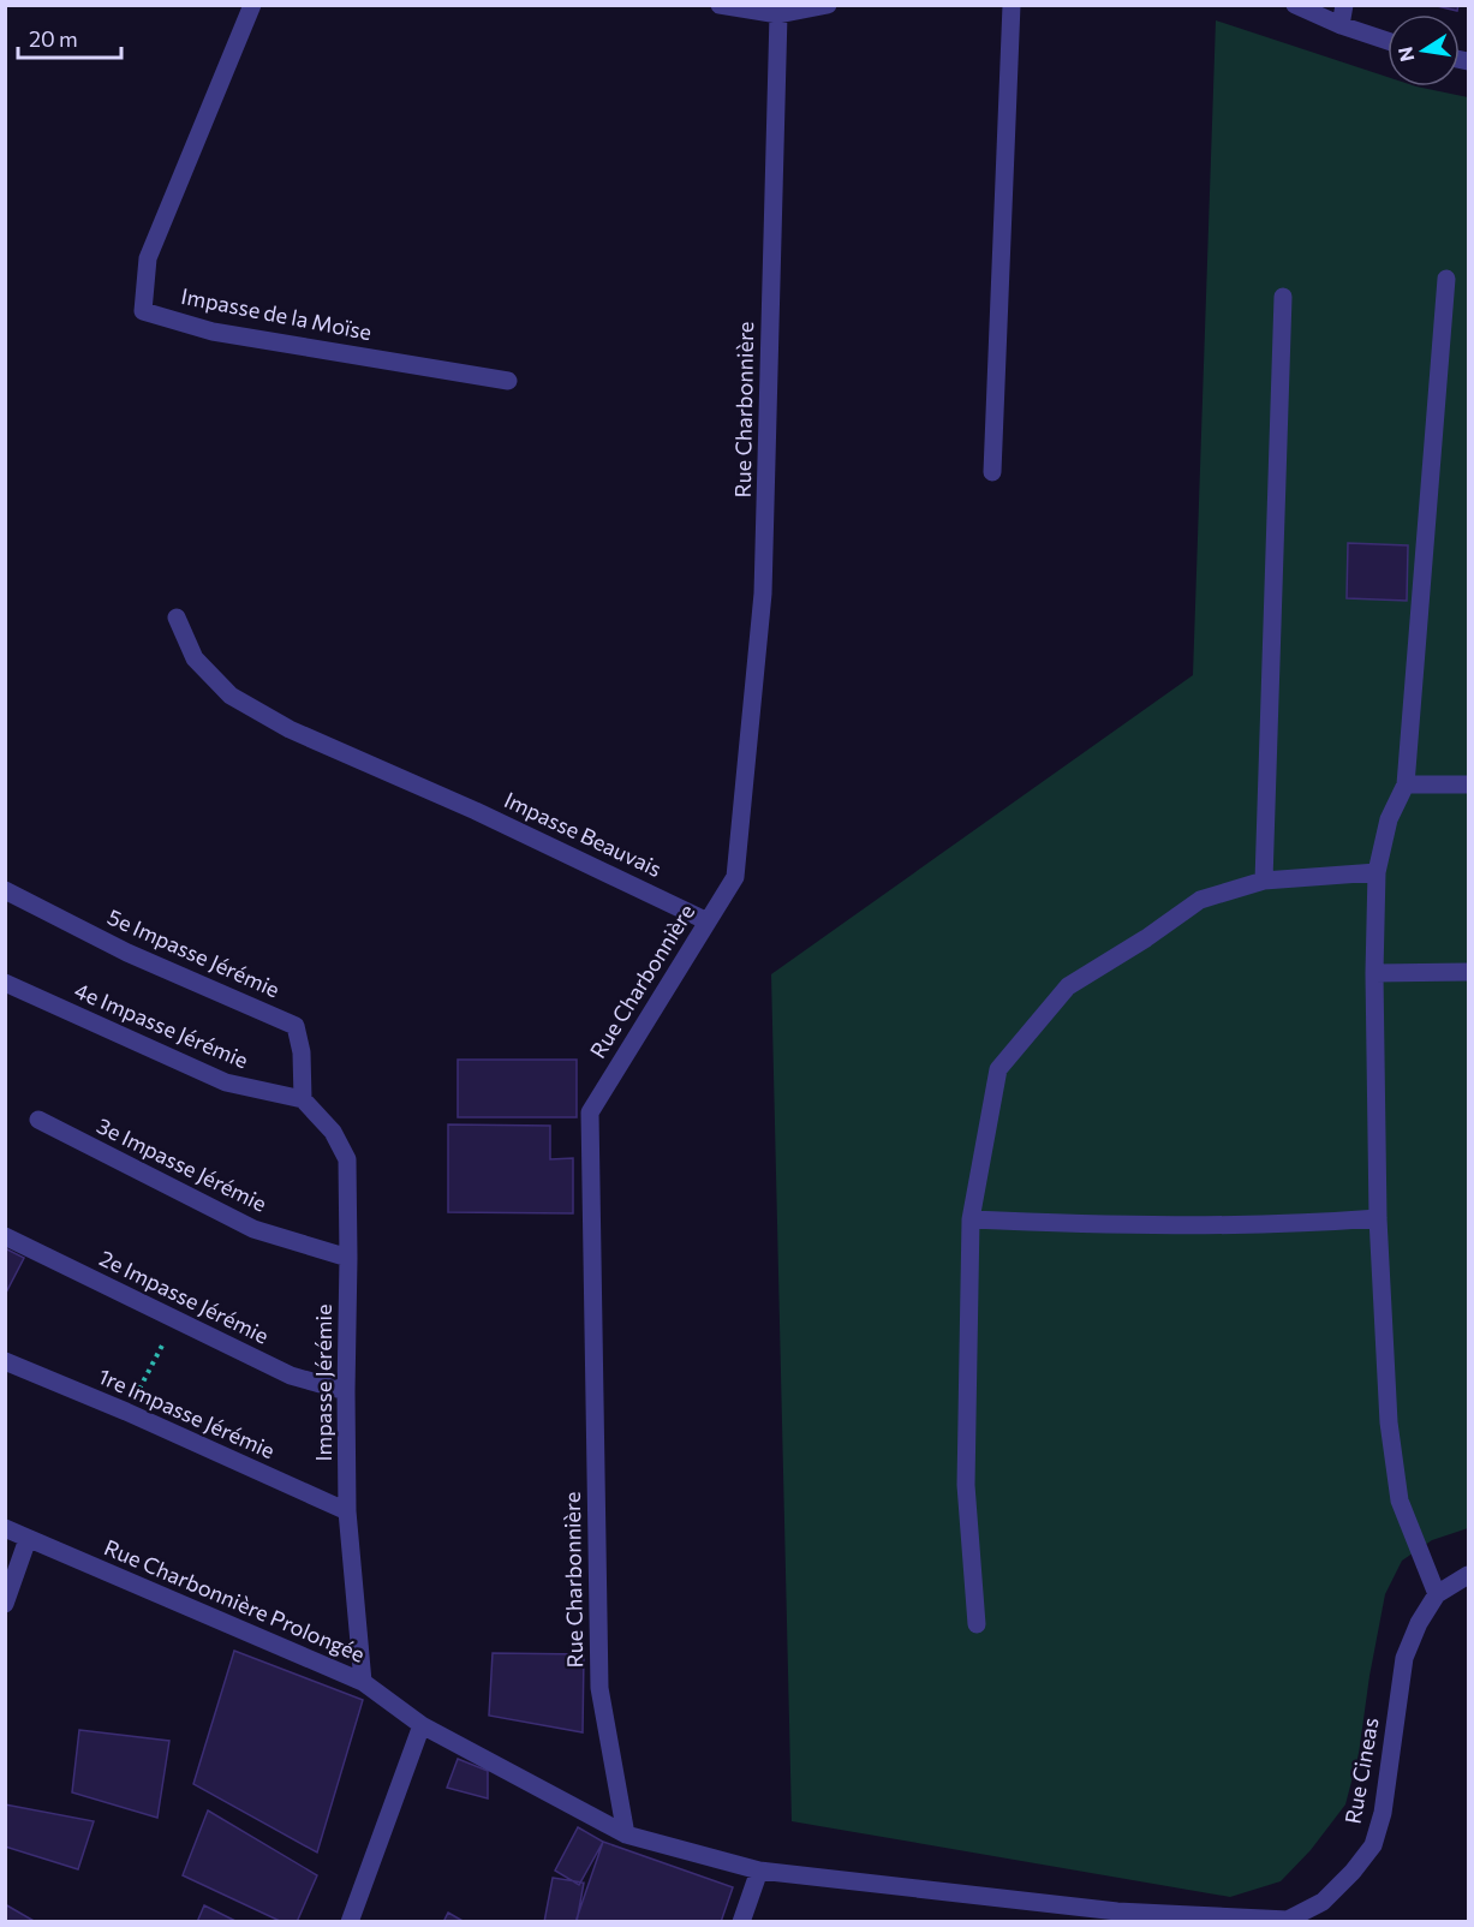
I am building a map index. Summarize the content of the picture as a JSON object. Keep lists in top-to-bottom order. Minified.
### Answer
{"streets":{"street":["Impasse de la Moïse","Rue Charbonnière","Impasse Beauvais","5e Impasse Jérémie","4e Impasse Jérémie","3e Impasse Jérémie","2e Impasse Jérémie","Impasse Jérémie","1re Impasse Jérémie","Rue Charbonnière Prolongée","Rue Cineas"]},"crossings":[["Rue Charbonnière","Impasse Beauvais"],["Rue Charbonnière","Rue Charbonnière Prolongée"],["5e Impasse Jérémie","4e Impasse Jérémie"],["5e Impasse Jérémie","Impasse Jérémie"],["4e Impasse Jérémie","Impasse Jérémie"],["3e Impasse Jérémie","Impasse Jérémie"],["2e Impasse Jérémie","Impasse Jérémie"],["Impasse Jérémie","1re Impasse Jérémie"],["Impasse Jérémie","Rue Charbonnière Prolongée"]],"scale_bar":"20 m","north":"left"}
